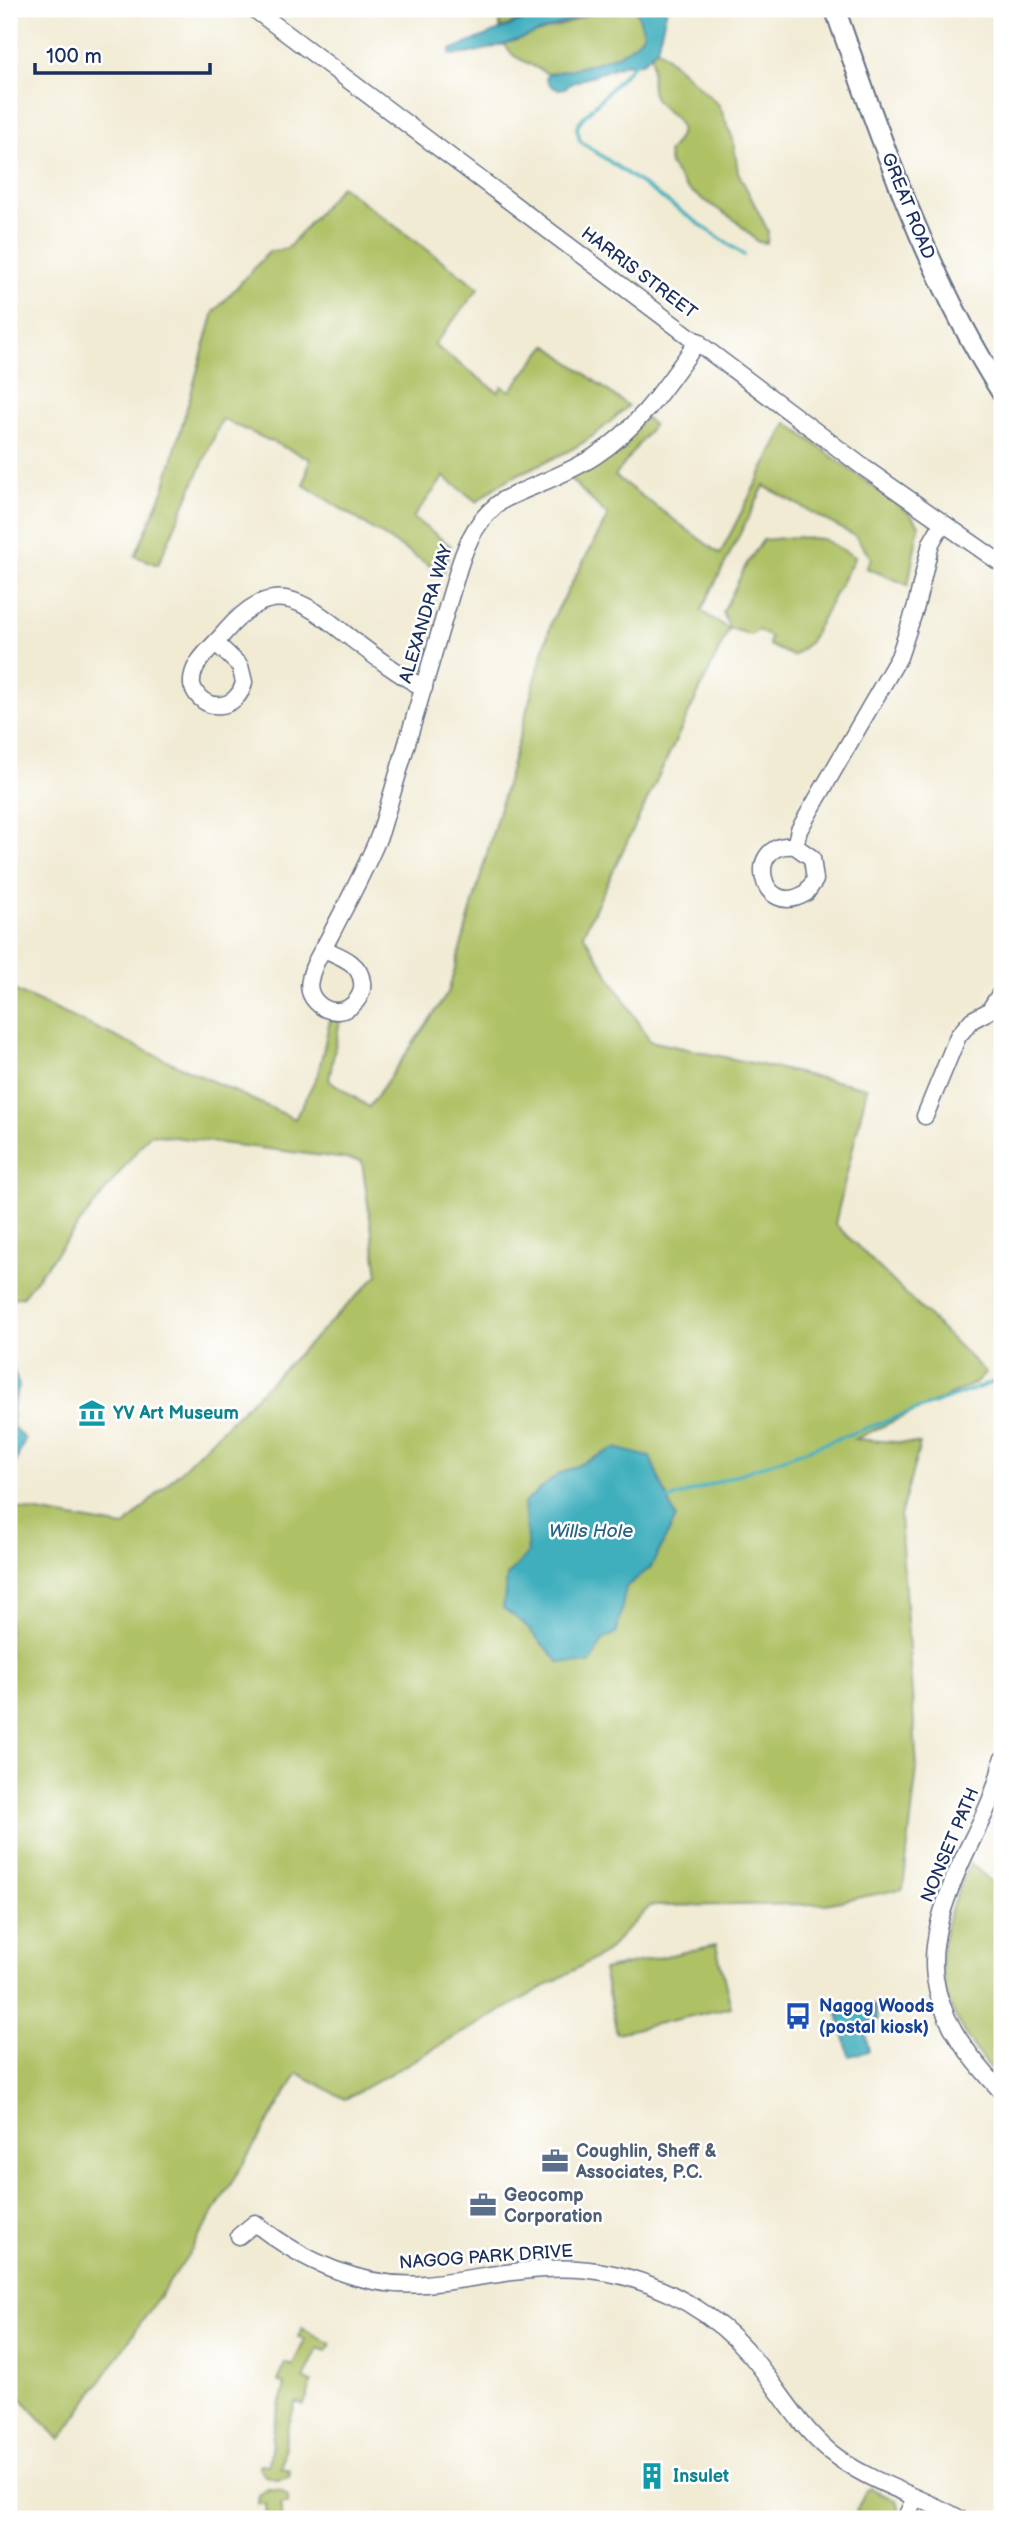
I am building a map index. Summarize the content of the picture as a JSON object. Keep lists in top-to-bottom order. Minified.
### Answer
{"streets":{"main road":["GREAT ROAD"],"street":["HARRIS STREET","ALEXANDRA WAY","NONSET PATH","NAGOG PARK DRIVE"]},"crossings":[["HARRIS STREET","ALEXANDRA WAY"]],"water":["Wills Hole"],"places":{"museum":["YV Art Museum"],"bus stop":["Nagog Woods (postal kiosk)"],"office":["Coughlin, Sheff & Associates, P.C.","Geocomp Corporation"],"building":["Insulet"]},"scale_bar":"100 m"}
